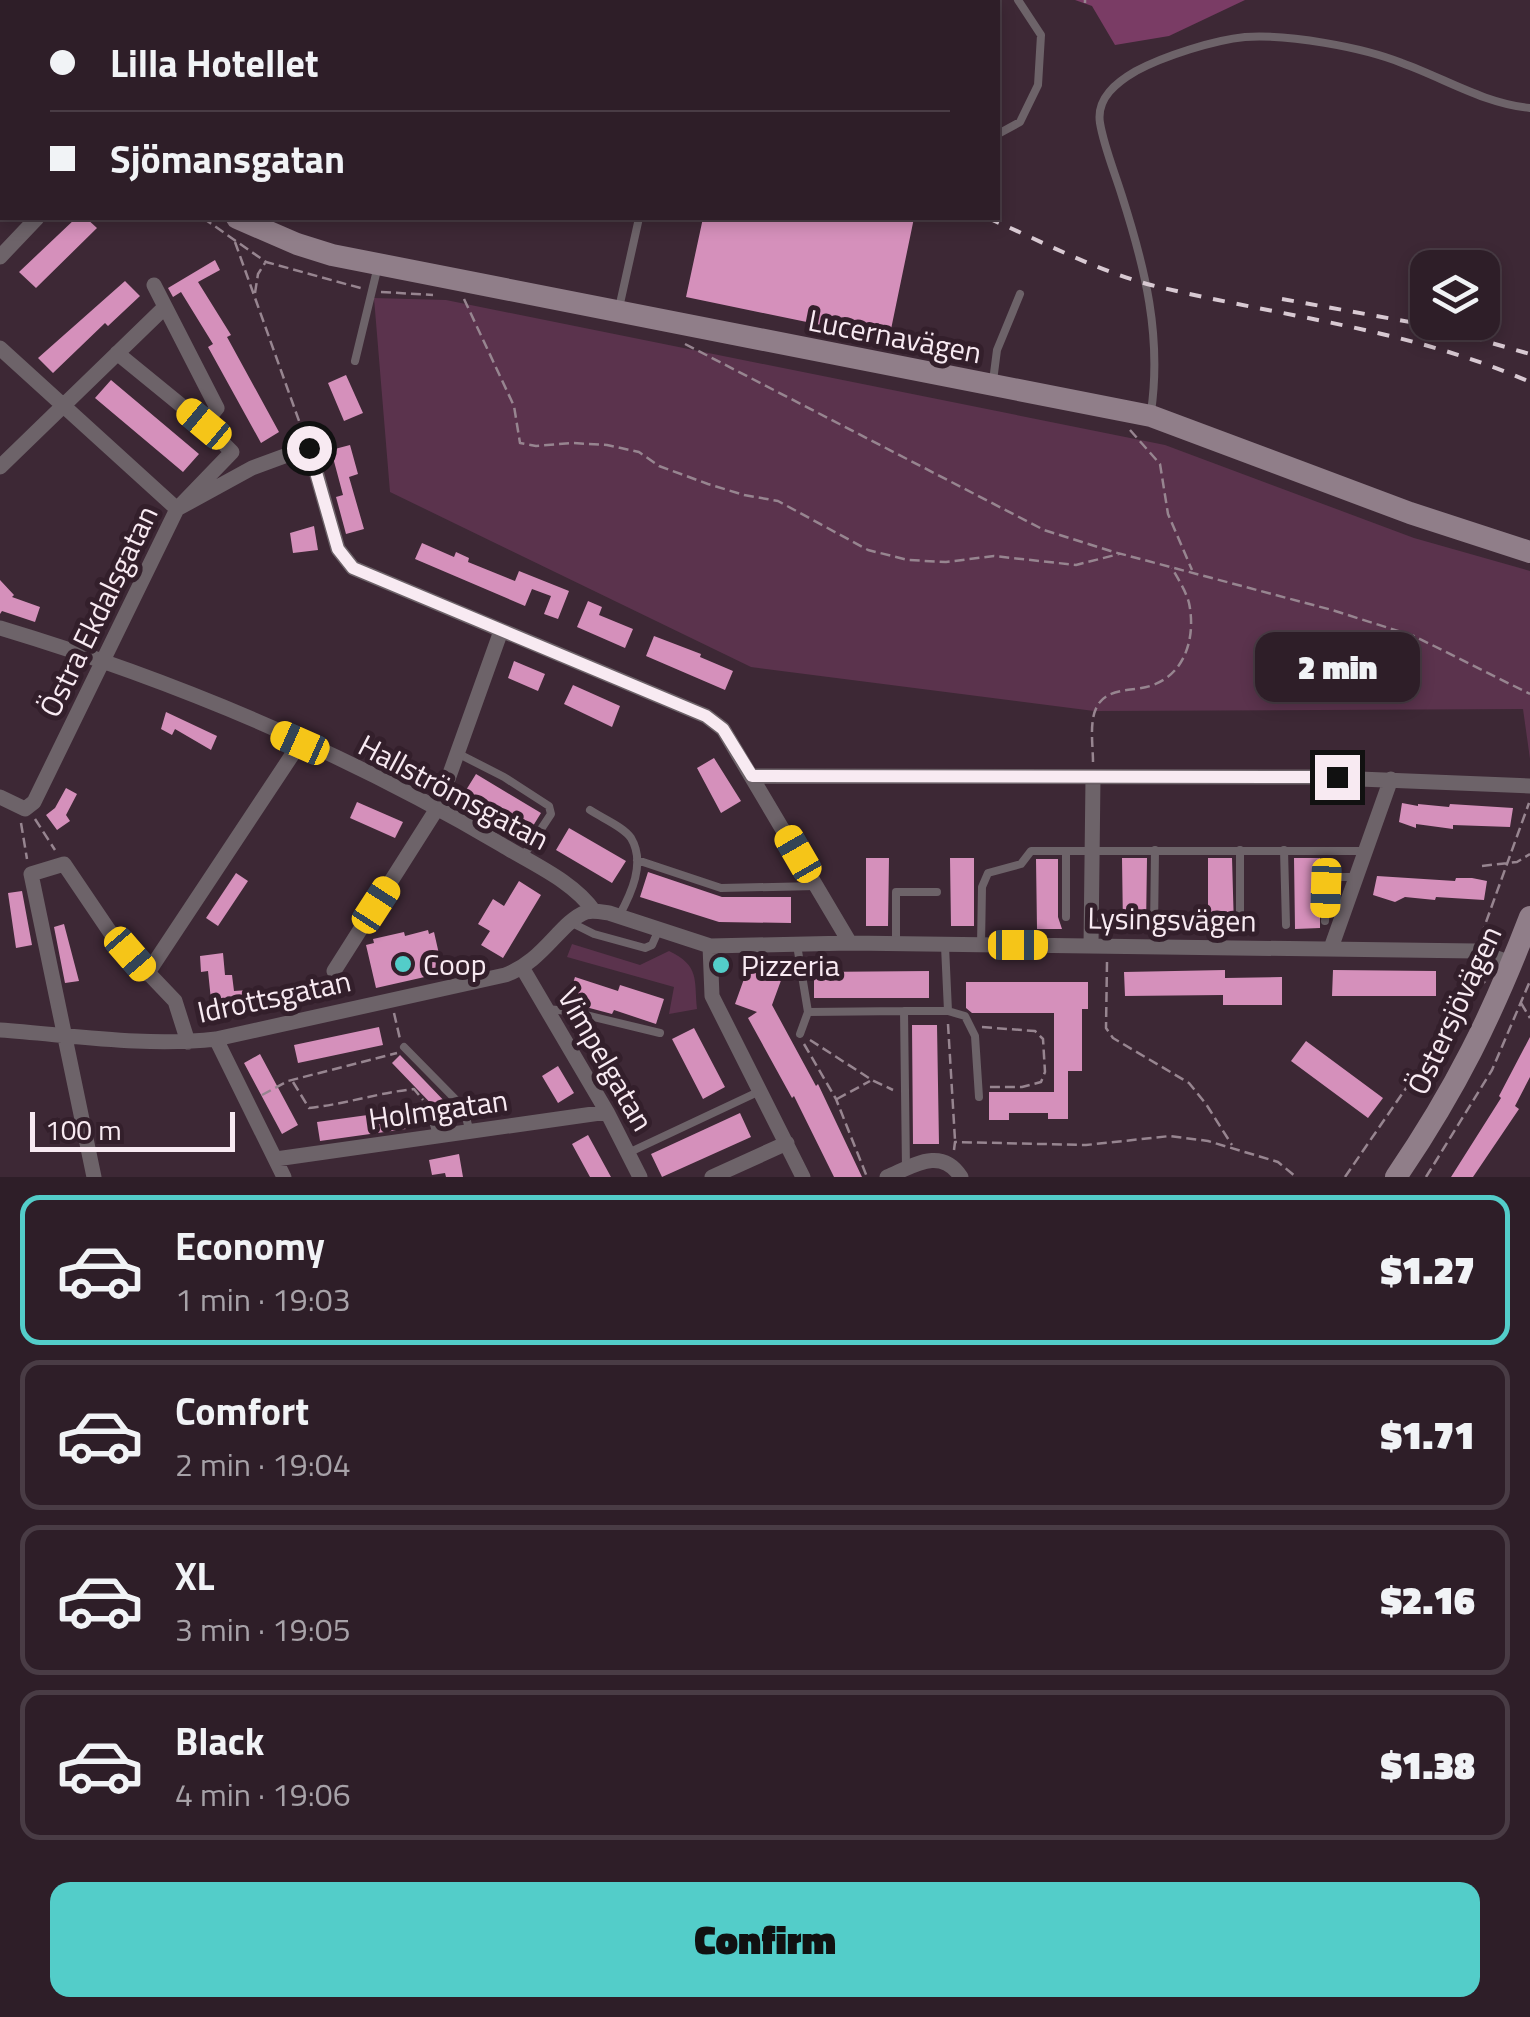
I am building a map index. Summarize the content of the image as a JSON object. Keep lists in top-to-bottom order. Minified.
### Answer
{"streets":{"street":["Lucernavägen","Östra Ekdalsgatan","Hallströmsgatan","Lysingsvägen","Idrottsgatan","Östersjövägen","Vimpelgatan","Holmgatan"]},"crossings":[["Östra Ekdalsgatan","Hallströmsgatan"],["Hallströmsgatan","Lysingsvägen"],["Hallströmsgatan","Idrottsgatan"],["Lysingsvägen","Idrottsgatan"],["Lysingsvägen","Östersjövägen"],["Idrottsgatan","Vimpelgatan"],["Vimpelgatan","Holmgatan"]],"places":["Coop","Pizzeria"],"scale_bar":"100 m","page":{"banner":["Lilla Hotellet","Sjömansgatan"],"bubble":"2 min","scale":"100 m","list":[{"name":"Economy","note":"1 min · 19:03","value":"$1.27"},{"name":"Comfort","note":"2 min · 19:04","value":"$1.71"},{"name":"XL","note":"3 min · 19:05","value":"$2.16"},{"name":"Black","note":"4 min · 19:06","value":"$1.38"}],"buttons":"Confirm"}}
